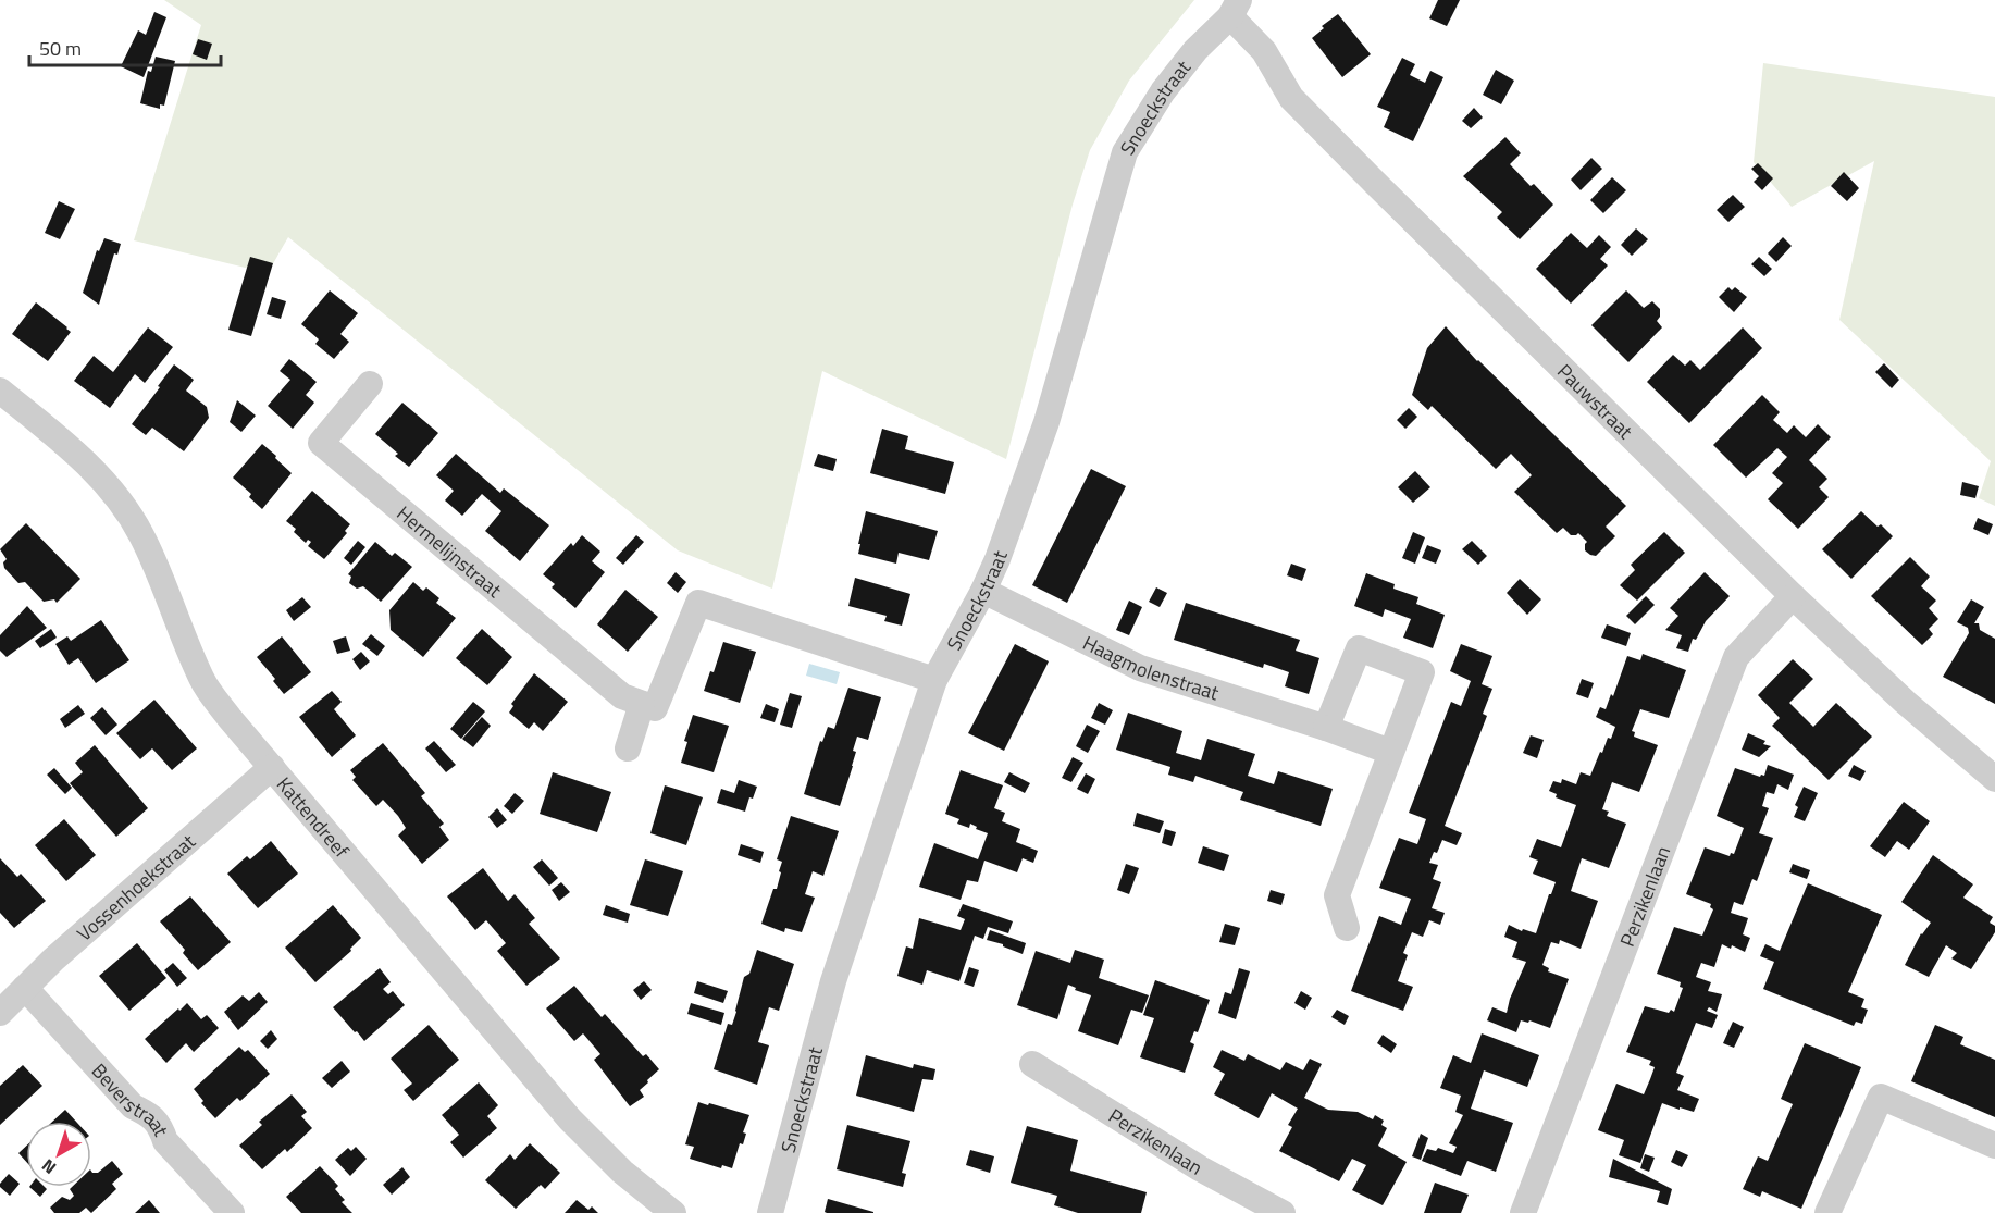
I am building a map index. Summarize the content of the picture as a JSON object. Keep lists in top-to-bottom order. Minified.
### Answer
{"streets":{"street":["Snoeckstraat","Pauwstraat","Hermelijnstraat","Haagmolenstraat","Kattendreef","Vossenhoekstraat","Perzikenlaan","Beverstraat"]},"crossings":[["Snoeckstraat","Pauwstraat"],["Snoeckstraat","Haagmolenstraat"],["Pauwstraat","Perzikenlaan"],["Kattendreef","Vossenhoekstraat"],["Vossenhoekstraat","Beverstraat"]],"scale_bar":"50 m","north":"bottom left"}
